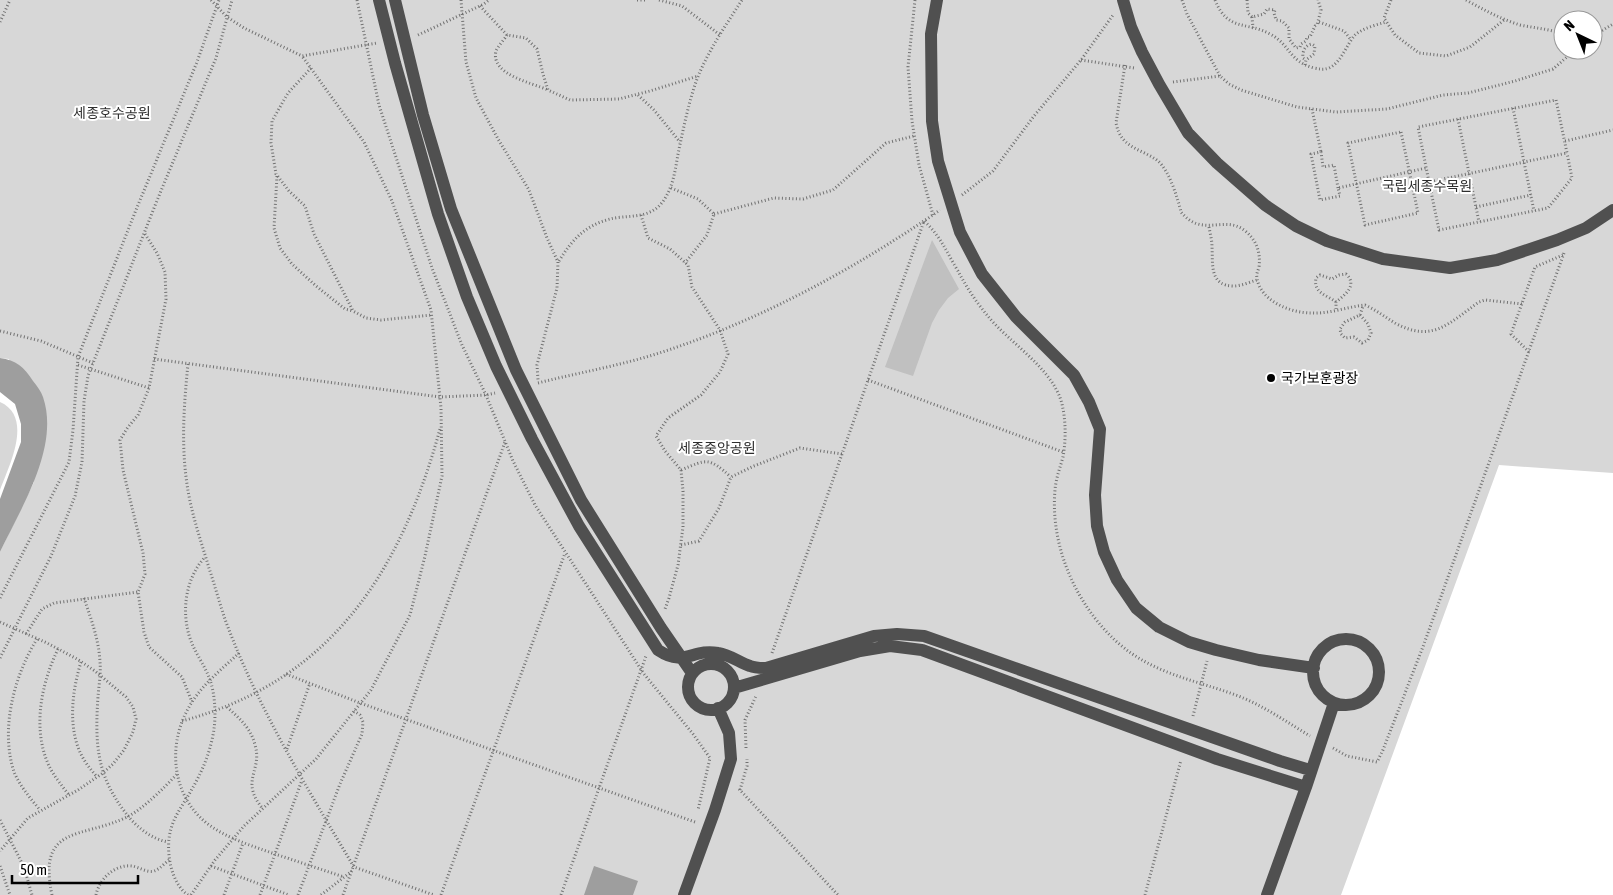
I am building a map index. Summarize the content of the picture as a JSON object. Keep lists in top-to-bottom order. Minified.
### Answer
{"parks":["세종호수공원","국립세종수목원","세종중앙공원"],"places":["국가보훈광장"],"scale_bar":"50 m","north":"top left"}
